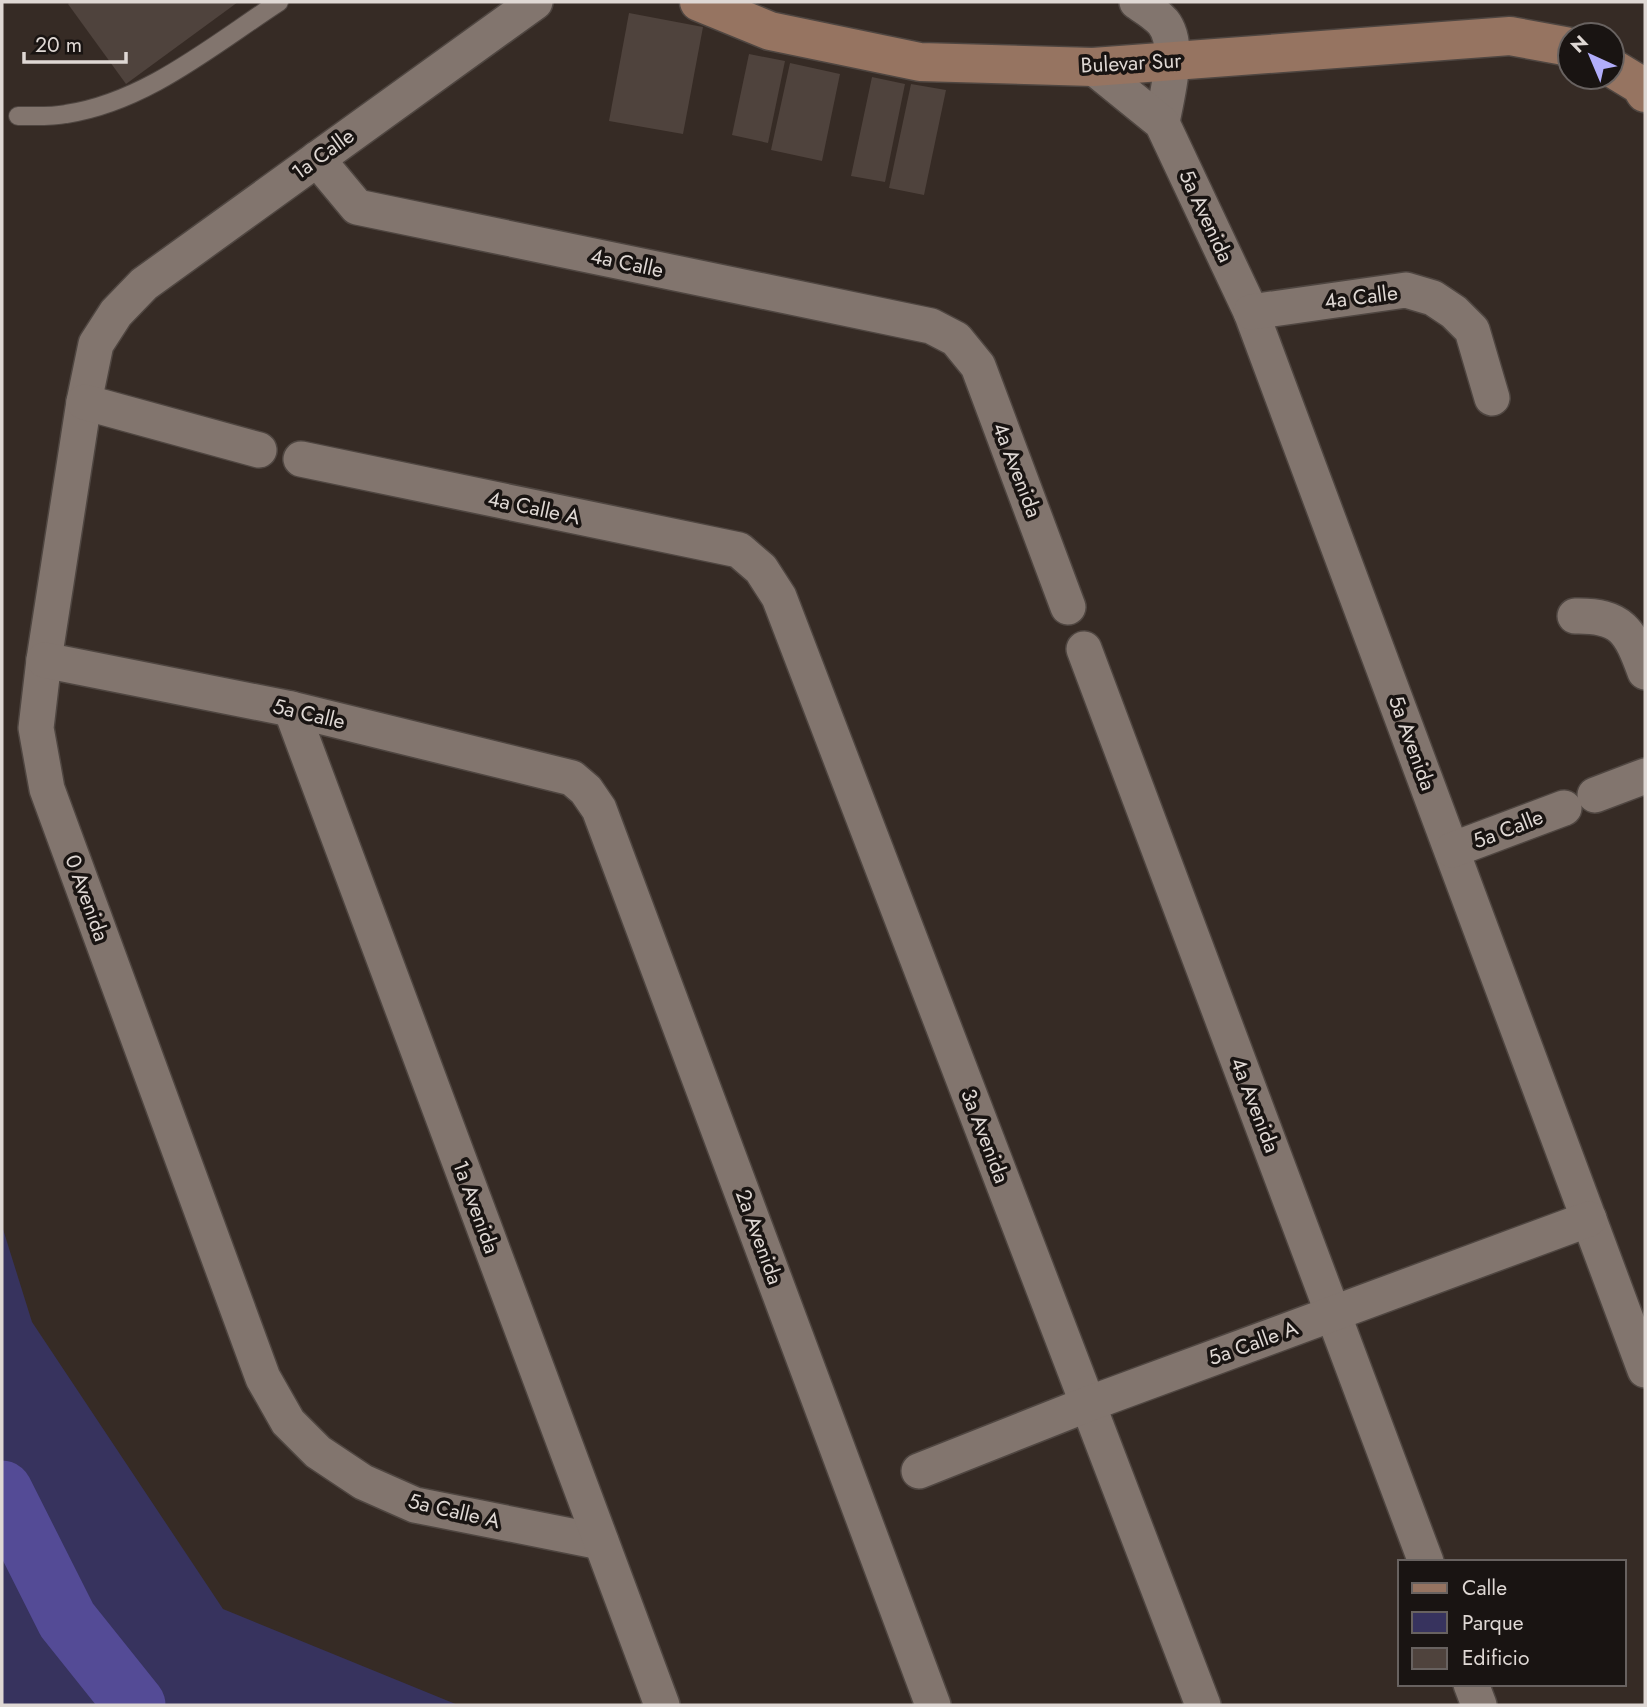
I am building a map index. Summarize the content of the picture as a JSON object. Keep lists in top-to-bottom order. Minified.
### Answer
{"streets":{"main road":["Bulevar Sur"],"street":["1a Calle","5a Avenida","4a Calle","4a Avenida","4a Calle A","5a Calle","0 Avenida","3a Avenida","1a Avenida","2a Avenida","5a Calle A"]},"crossings":[["Bulevar Sur","5a Avenida"],["1a Calle","4a Calle"],["1a Calle","0 Avenida"],["5a Avenida","4a Calle"],["5a Avenida","5a Calle"],["5a Avenida","5a Calle A"],["4a Calle","4a Avenida"],["4a Avenida","5a Calle A"],["4a Calle A","3a Avenida"],["5a Calle","0 Avenida"],["5a Calle","1a Avenida"],["5a Calle","2a Avenida"],["0 Avenida","5a Calle A"],["3a Avenida","5a Calle A"],["1a Avenida","5a Calle A"]],"legend":["Calle","Parque","Edificio"],"scale_bar":"20 m","north":"top left"}
